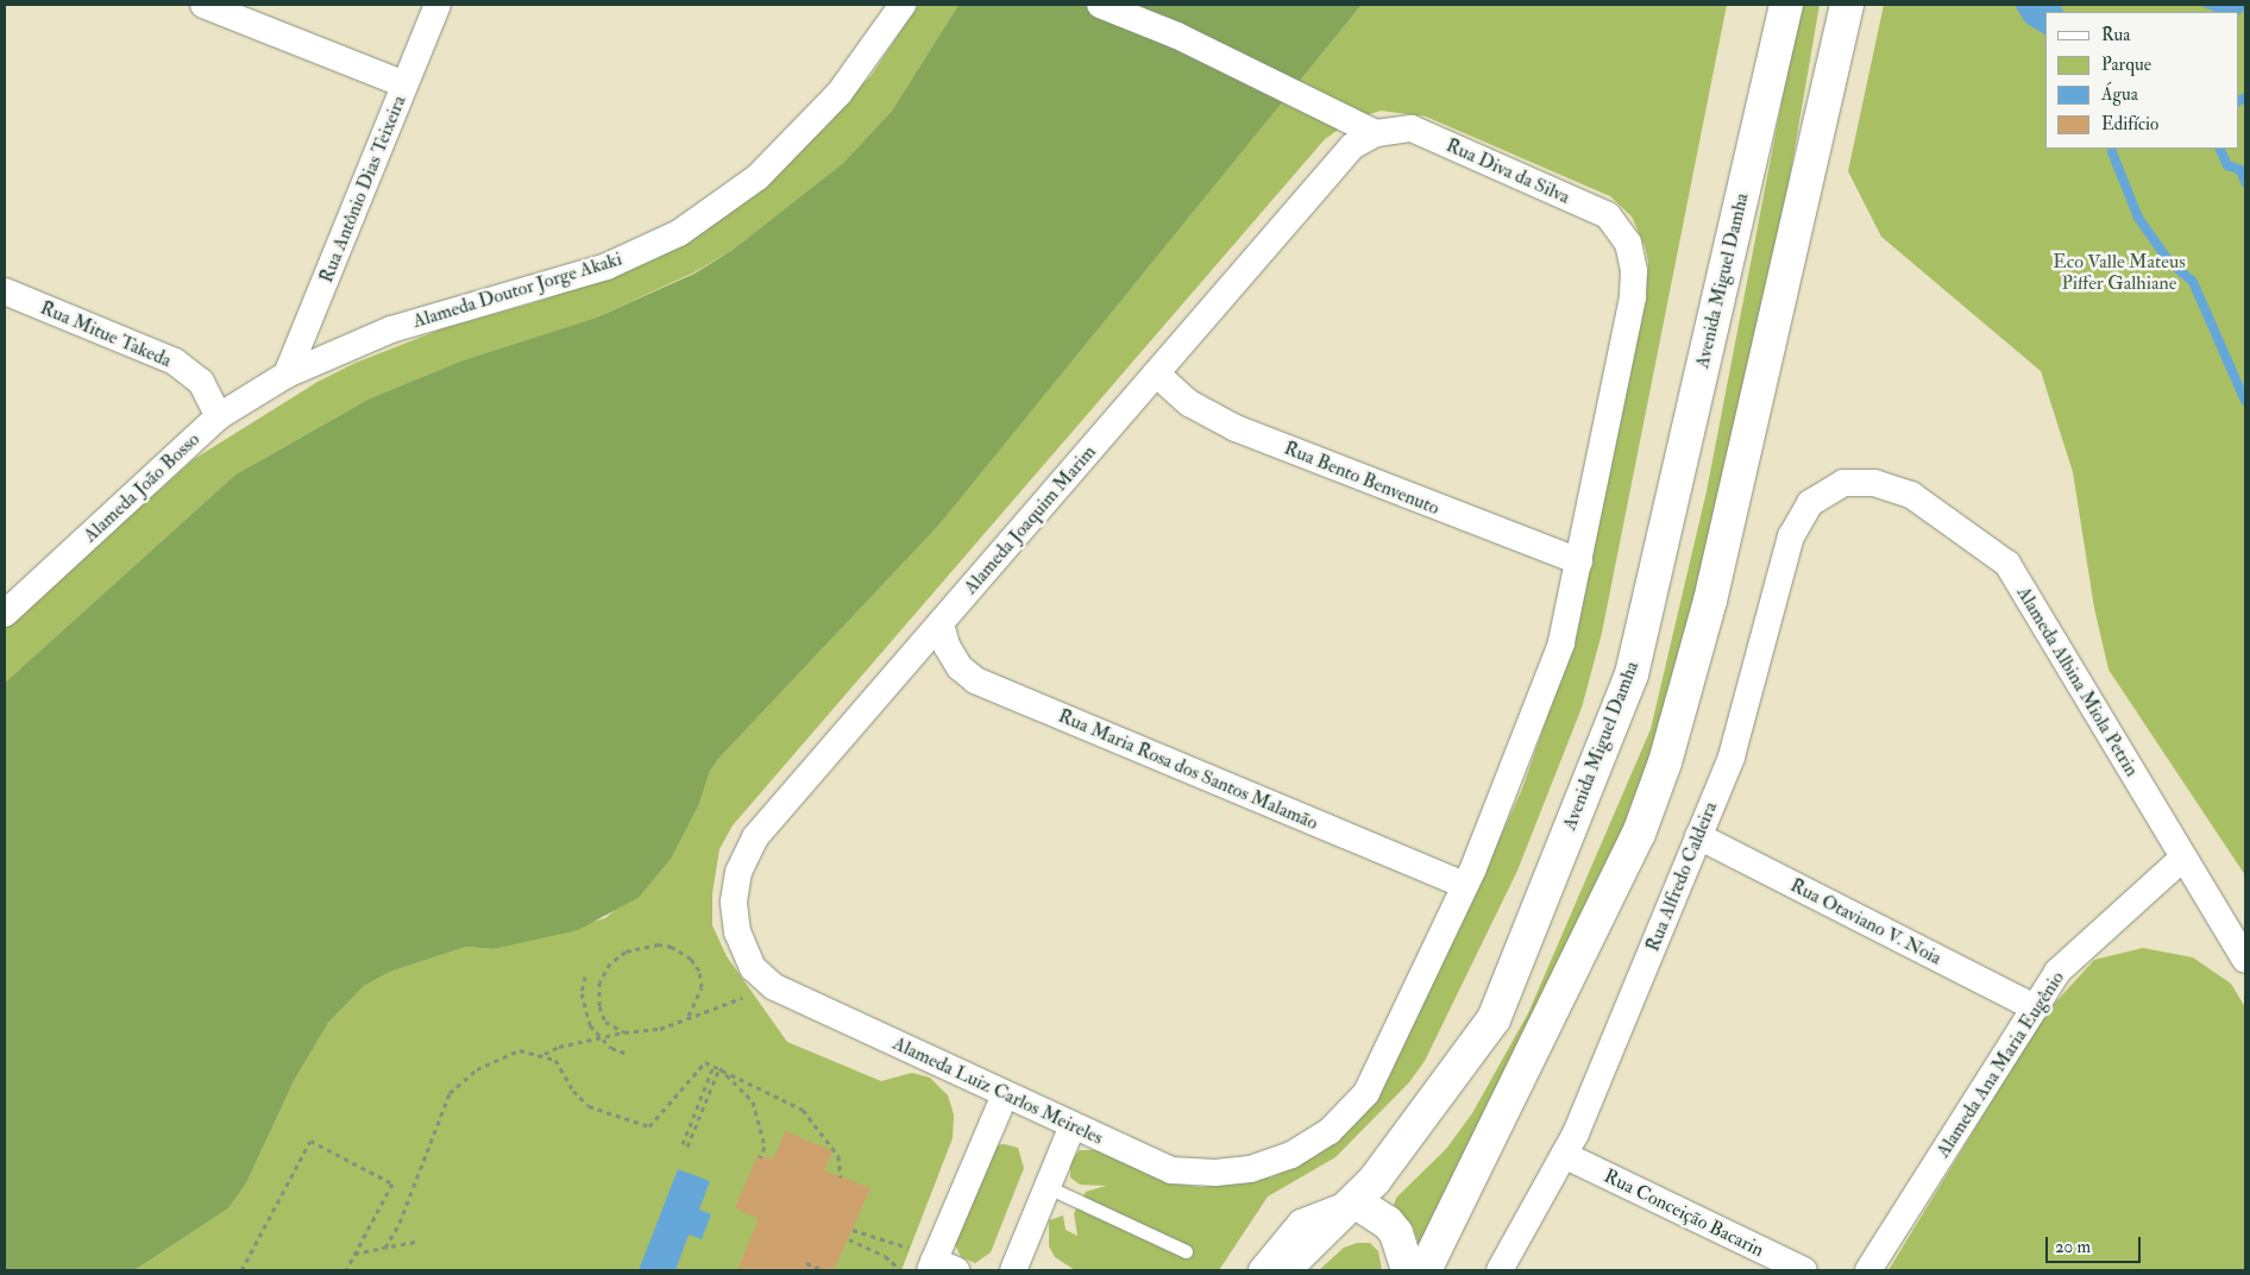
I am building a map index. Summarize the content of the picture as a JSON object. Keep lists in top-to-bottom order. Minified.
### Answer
{"streets":{"street":["Rua Diva da Silva","Rua Antônio Dias Teixeira","Avenida Miguel Damha","Alameda Doutor Jorge Akaki","Rua Mitue Takeda","Rua Bento Benvenuto","Alameda João Bosso","Alameda Joaquim Marim","Alameda Albina Miola Petrin","Rua Maria Rosa dos Santos Malamão","Rua Alfredo Caldeira","Rua Otaviano V. Noia","Alameda Ana Maria Eugênio","Alameda Luiz Carlos Meireles","Rua Conceição Bacarin"]},"crossings":[["Rua Diva da Silva","Alameda Joaquim Marim"],["Rua Diva da Silva","Alameda Luiz Carlos Meireles"],["Rua Antônio Dias Teixeira","Alameda Doutor Jorge Akaki"],["Rua Antônio Dias Teixeira","Alameda João Bosso"],["Alameda Doutor Jorge Akaki","Alameda João Bosso"],["Rua Mitue Takeda","Alameda João Bosso"],["Rua Bento Benvenuto","Alameda Joaquim Marim"],["Rua Bento Benvenuto","Alameda Luiz Carlos Meireles"],["Alameda Joaquim Marim","Rua Maria Rosa dos Santos Malamão"],["Alameda Joaquim Marim","Alameda Luiz Carlos Meireles"],["Alameda Albina Miola Petrin","Rua Alfredo Caldeira"],["Alameda Albina Miola Petrin","Alameda Ana Maria Eugênio"],["Rua Maria Rosa dos Santos Malamão","Alameda Luiz Carlos Meireles"],["Rua Alfredo Caldeira","Rua Otaviano V. Noia"],["Rua Alfredo Caldeira","Rua Conceição Bacarin"],["Rua Otaviano V. Noia","Alameda Ana Maria Eugênio"]],"parks":["Eco Valle Mateus Piffer Galhiane"],"legend":["Rua","Parque","Água","Edifício"],"scale_bar":"20 m"}
